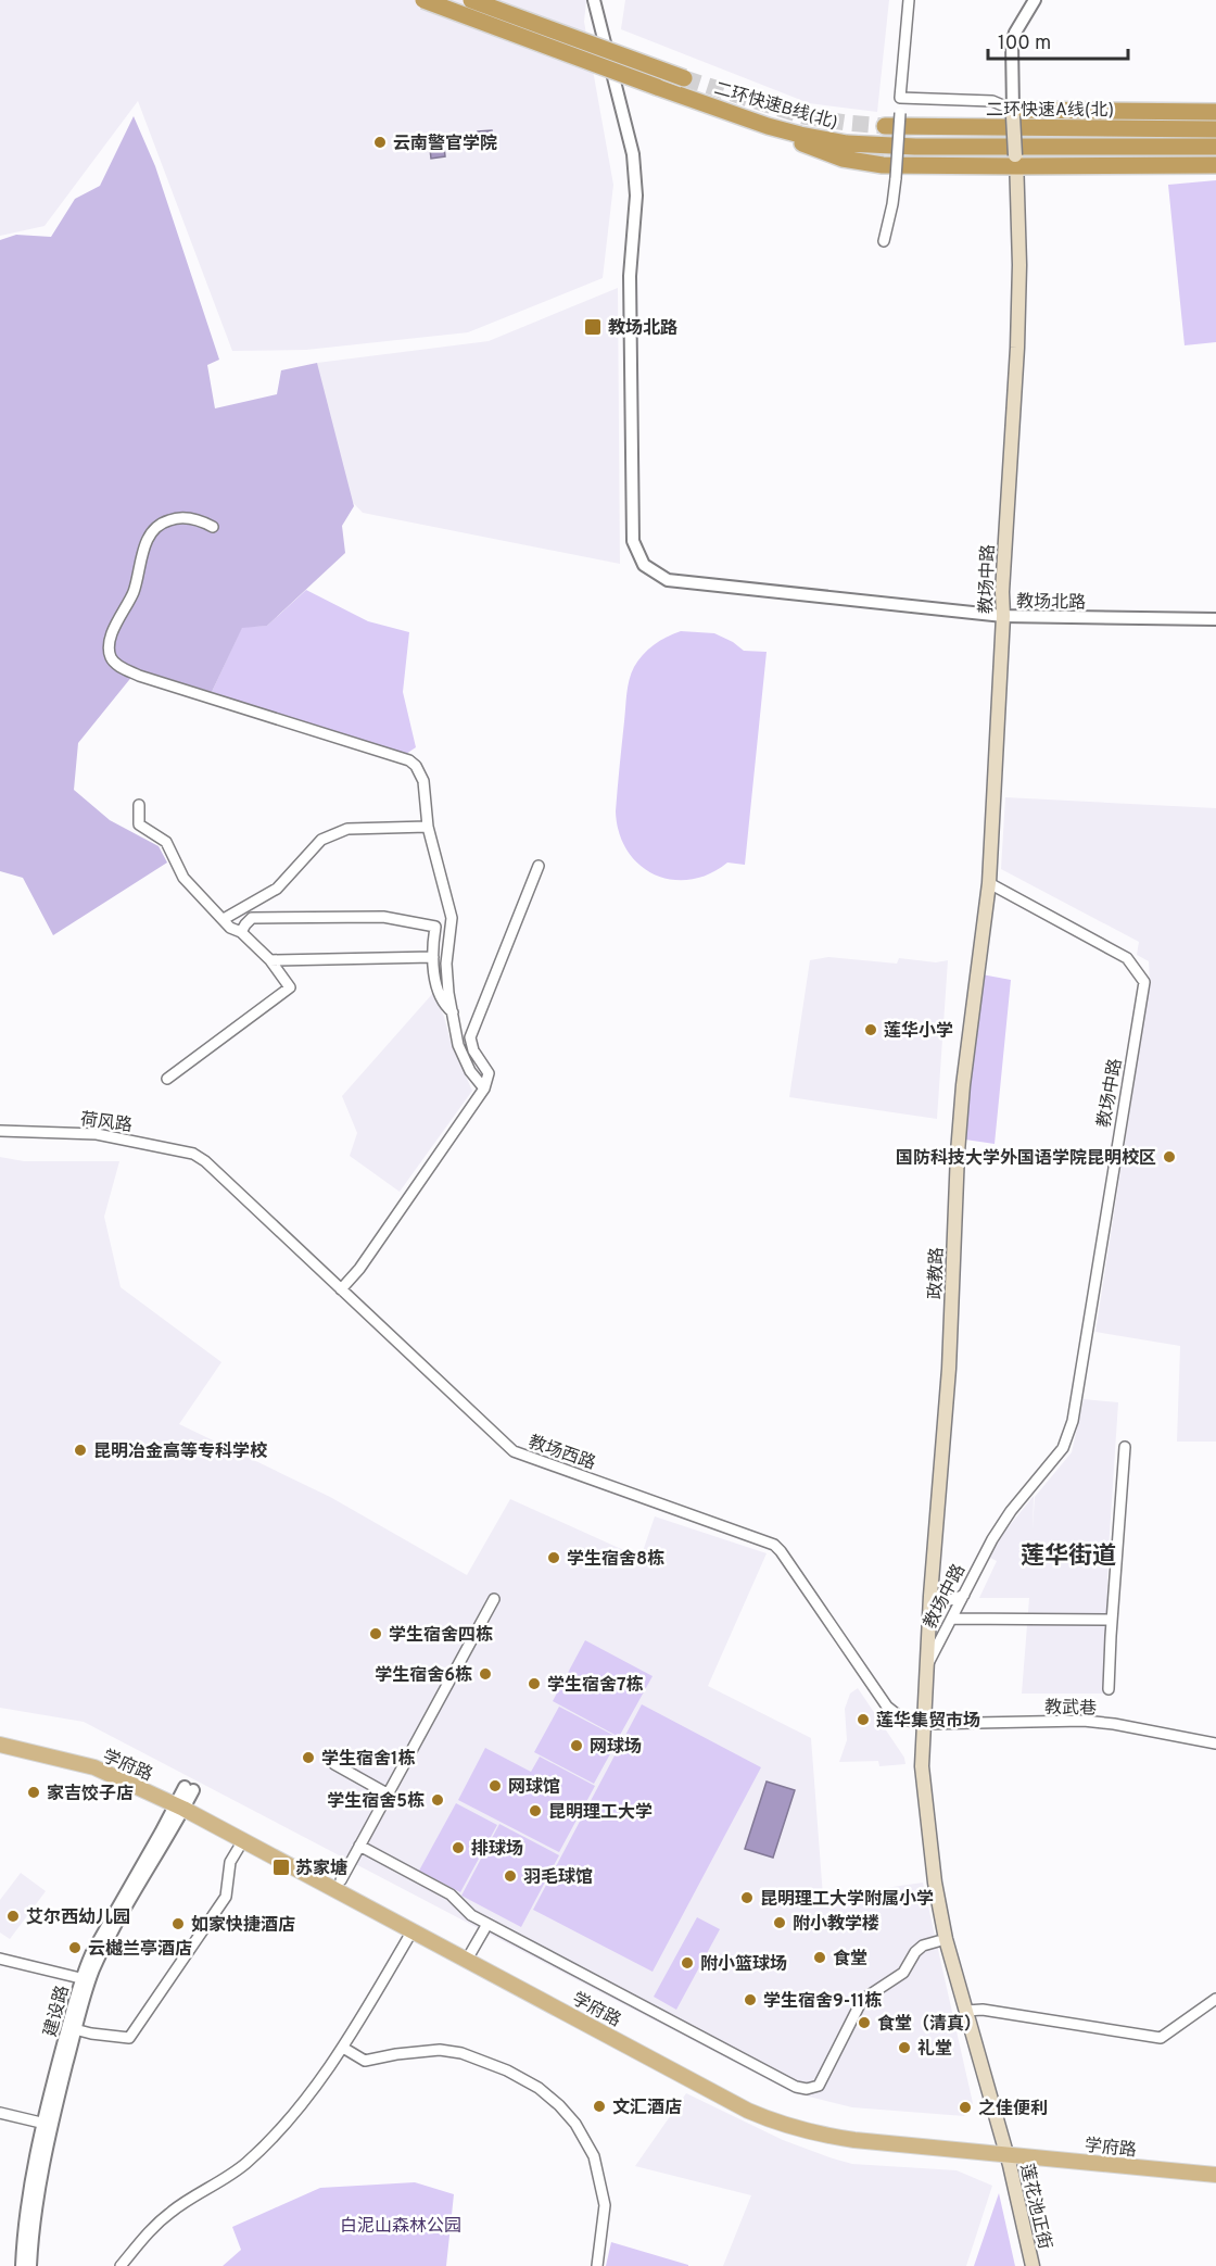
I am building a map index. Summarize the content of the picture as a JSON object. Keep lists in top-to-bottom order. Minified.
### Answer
{"streets":{"highway":["二环快速B线(北)","二环快速A线(北)"],"main road":["教场中路","政教路","学府路","莲花池正街"],"street":["教场北路","荷风路","教场西路","教武巷","建设路"]},"crossings":[["教场中路","教场北路"],["教场中路","政教路"],["教场中路","教场西路"],["教场中路","教武巷"],["教场中路","学府路"],["教场中路","莲花池正街"],["荷风路","教场西路"],["教场西路","教武巷"],["学府路","建设路"],["学府路","莲花池正街"]],"districts":["莲华街道"],"parks":["白泥山森林公园"],"places":{"other":["云南警官学院","莲华小学","国防科技大学外国语学院昆明校区","昆明冶金高等专科学校","学生宿舍8栋","学生宿舍四栋","学生宿舍6栋","学生宿舍7栋","莲华集贸市场","网球场","学生宿舍1栋","网球馆","家吉饺子店","学生宿舍5栋","昆明理工大学","排球场","羽毛球馆","昆明理工大学附属小学","艾尔西幼儿园","附小教学楼","如家快捷酒店","云樾兰亭酒店","食堂","附小篮球场","学生宿舍9-11栋","食堂（清真）","礼堂","文汇酒店","之佳便利"],"transit":["教场北路","苏家塘"]},"scale_bar":"100 m"}
